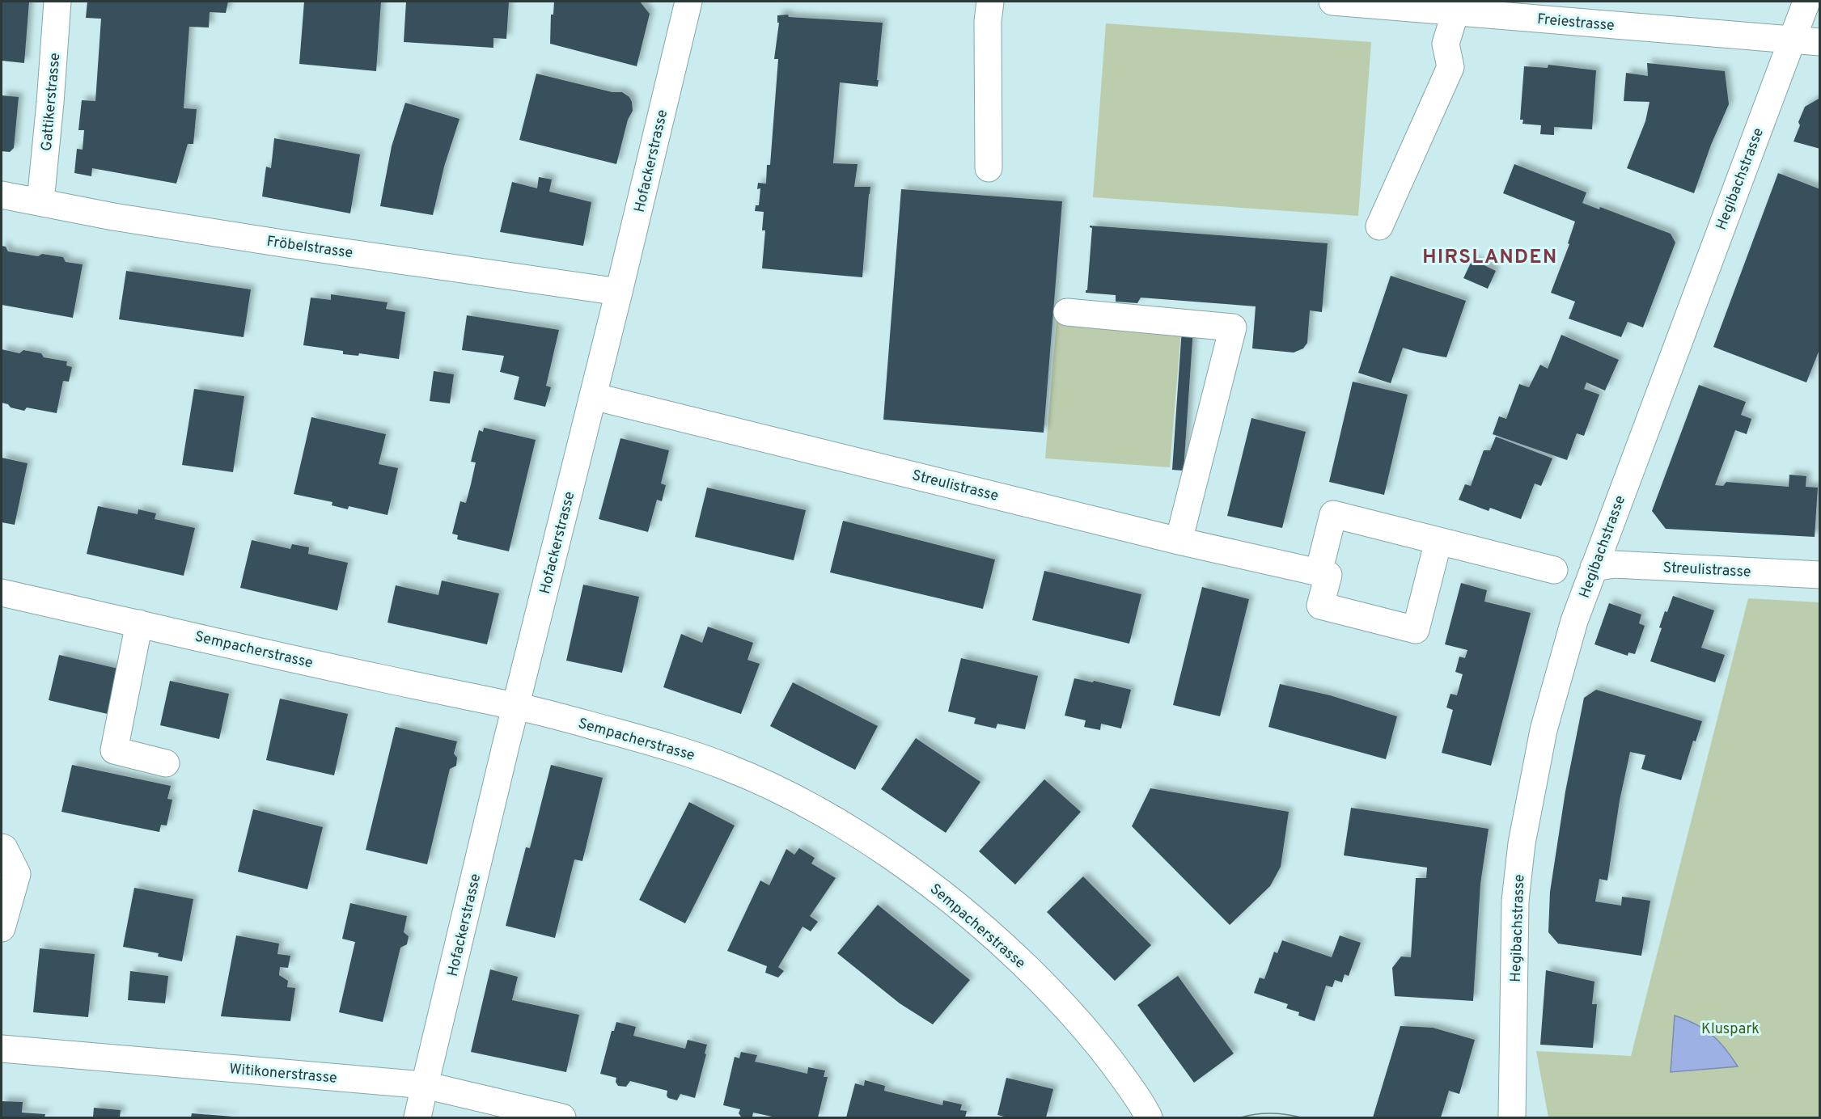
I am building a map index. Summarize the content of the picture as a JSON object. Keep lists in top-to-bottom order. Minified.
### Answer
{"streets":{"street":["Freiestrasse","Gattikerstrasse","Hofackerstrasse","Hegibachstrasse","Fröbelstrasse","Streulistrasse","Sempacherstrasse","Witikonerstrasse"]},"crossings":[["Freiestrasse","Hegibachstrasse"],["Gattikerstrasse","Fröbelstrasse"],["Hofackerstrasse","Fröbelstrasse"],["Hofackerstrasse","Streulistrasse"],["Hofackerstrasse","Sempacherstrasse"],["Hofackerstrasse","Witikonerstrasse"],["Hegibachstrasse","Streulistrasse"]],"districts":["HIRSLANDEN"],"parks":["Kluspark"]}
